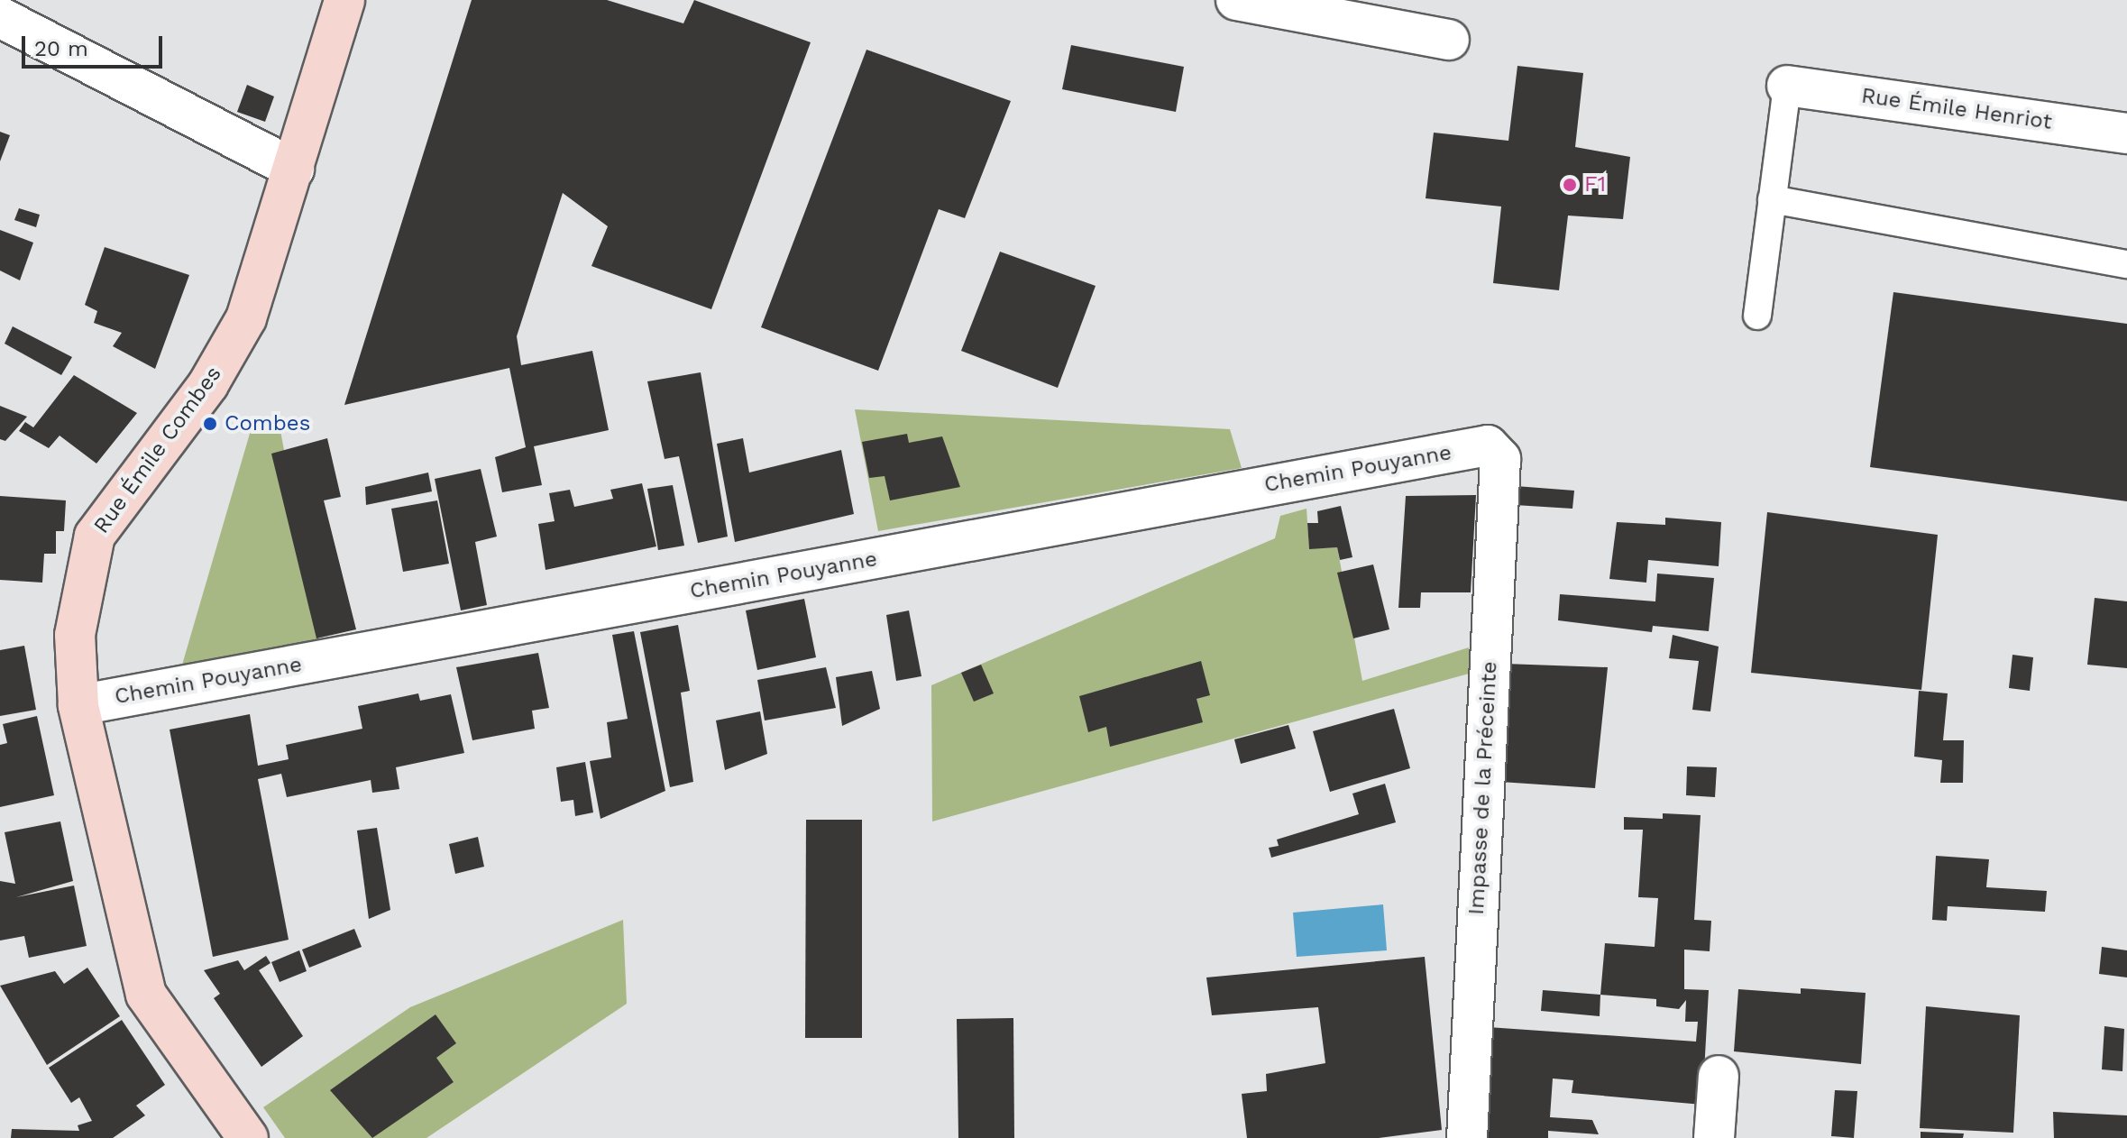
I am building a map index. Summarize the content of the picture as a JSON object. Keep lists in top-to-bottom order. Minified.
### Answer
{"streets":{"street":["Rue Émile Henriot","Rue Émile Combes","Chemin Pouyanne","Impasse de la Préceinte"]},"crossings":[["Rue Émile Combes","Chemin Pouyanne"],["Chemin Pouyanne","Impasse de la Préceinte"]],"places":["F1","Combes"],"scale_bar":"20 m"}
